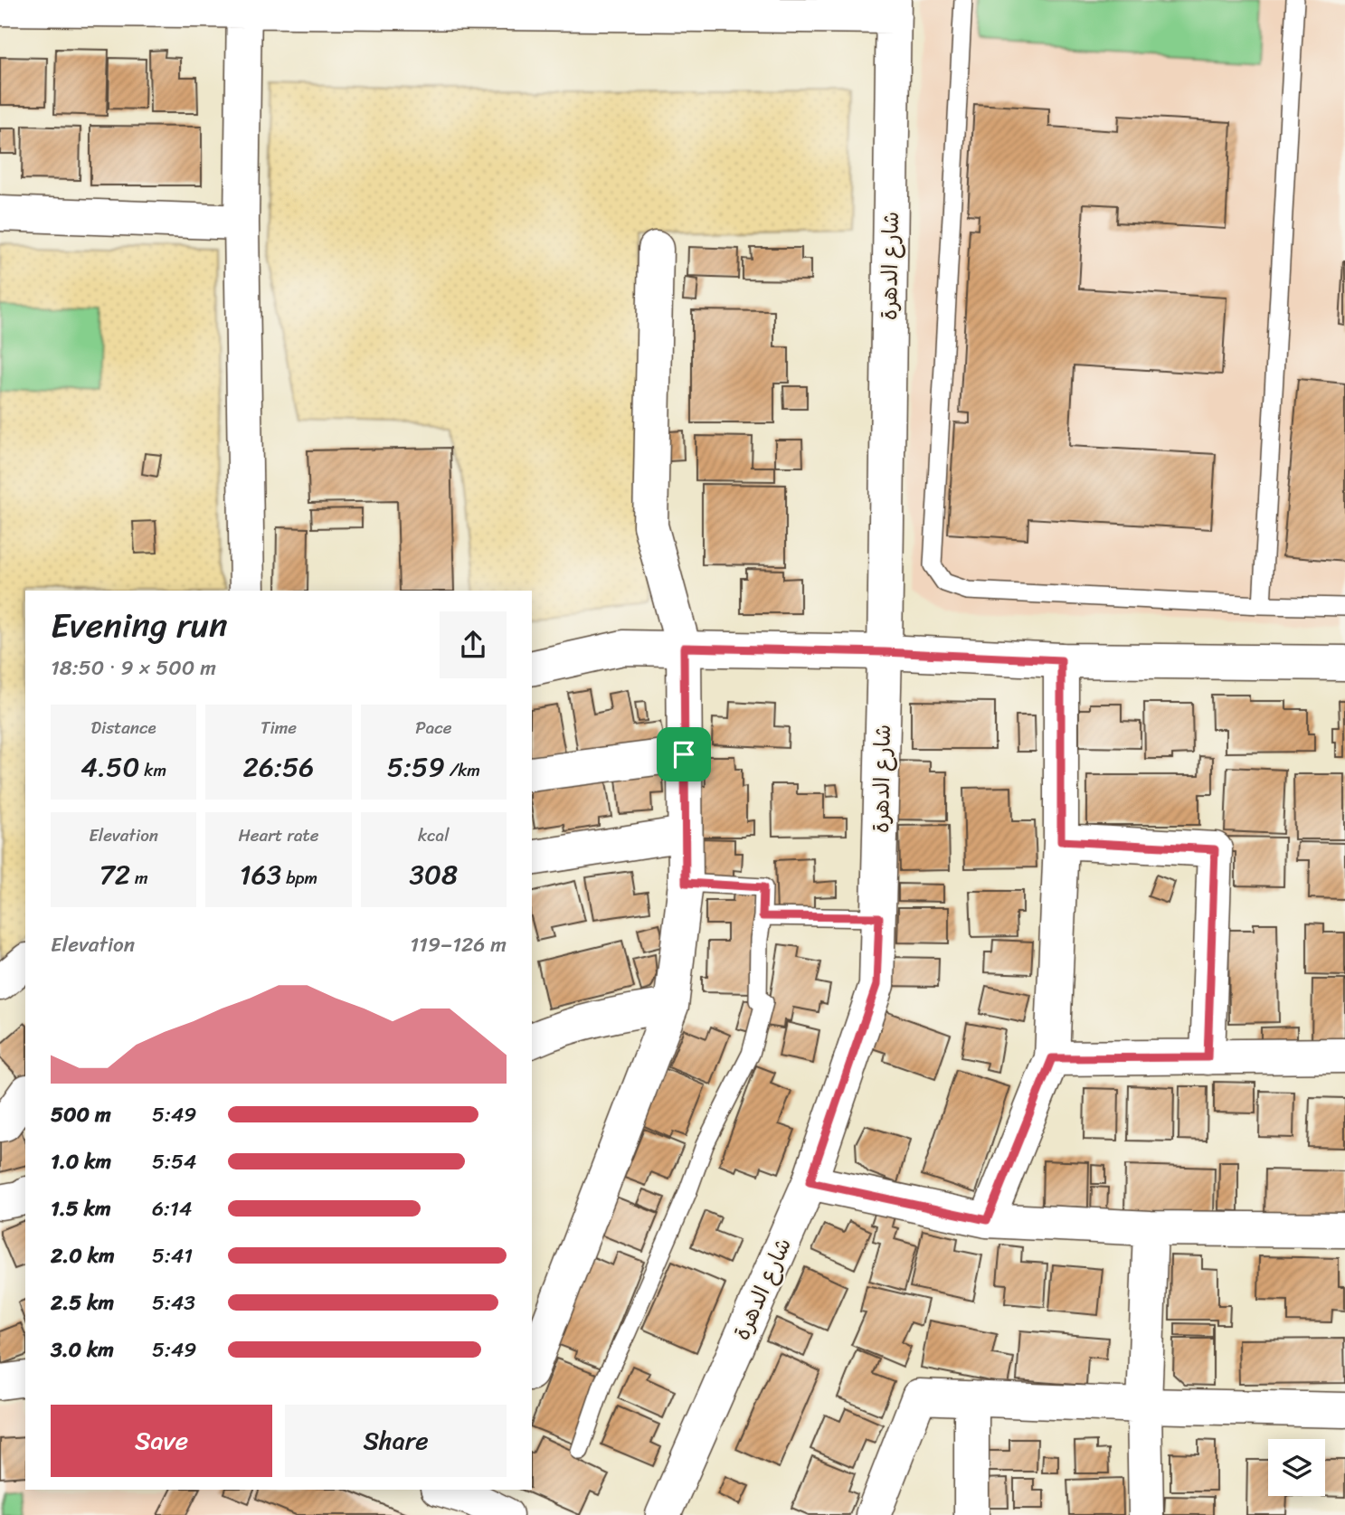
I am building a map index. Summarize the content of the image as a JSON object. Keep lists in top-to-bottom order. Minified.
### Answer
{"streets":{"street":["شارع الدهرة"]},"page":{"heading":["Evening run","18:50 · 9 × 500 m"],"stats":[["Distance","4.50 km"],["Time","26:56"],["Pace","5:59 /km"],["Elevation","72 m"],["Heart rate","163 bpm"],["kcal","308"]],"chart":["Elevation","119–126 m"],"list":[{"name":"500 m","note":"5:49"},{"name":"1.0 km","note":"5:54"},{"name":"1.5 km","note":"6:14"},{"name":"2.0 km","note":"5:41"},{"name":"2.5 km","note":"5:43"},{"name":"3.0 km","note":"5:49"}],"buttons":["Save","Share"]}}
